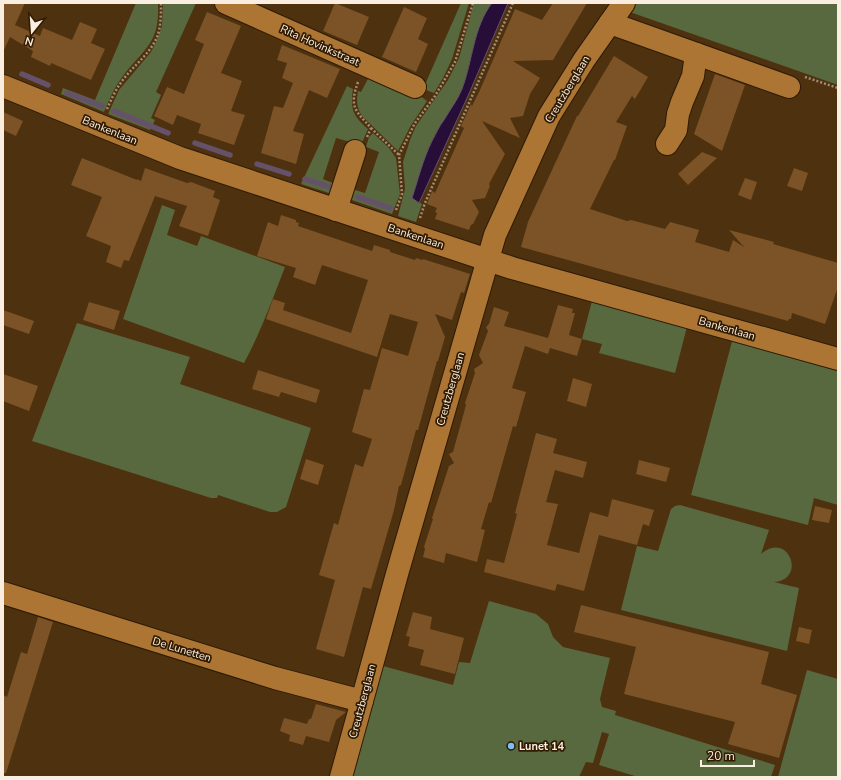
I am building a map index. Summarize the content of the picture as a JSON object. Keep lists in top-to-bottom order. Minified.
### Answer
{"streets":{"street":["Rita Hovinkstraat","Creutzberglaan","Bankenlaan","De Lunetten"]},"crossings":[["Creutzberglaan","Bankenlaan"],["Creutzberglaan","De Lunetten"]],"places":["Lunet 14"],"scale_bar":"20 m","north":"bottom"}
